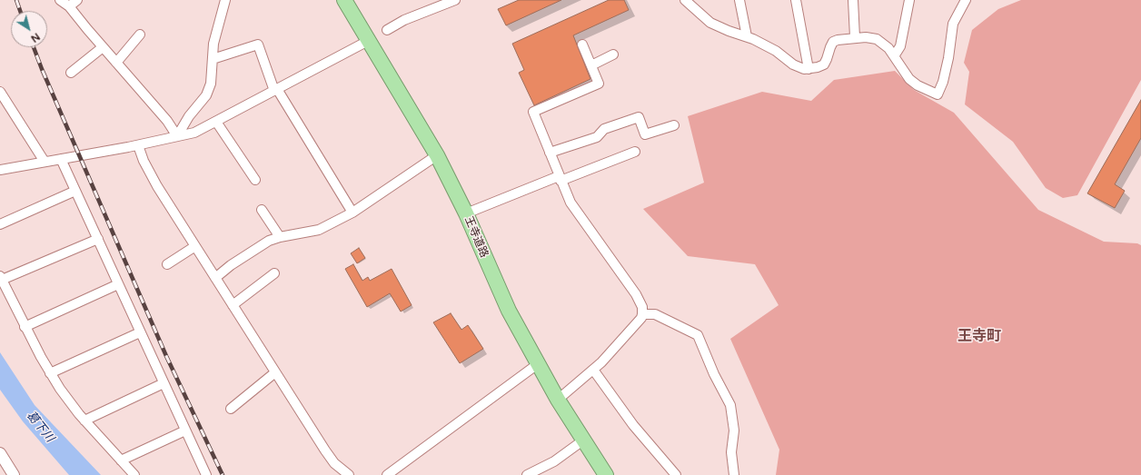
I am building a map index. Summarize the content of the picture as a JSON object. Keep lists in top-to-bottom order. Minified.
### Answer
{"streets":{"highway":["王寺道路"]},"districts":["王寺町"],"water":["葛下川"],"north":"bottom right"}
